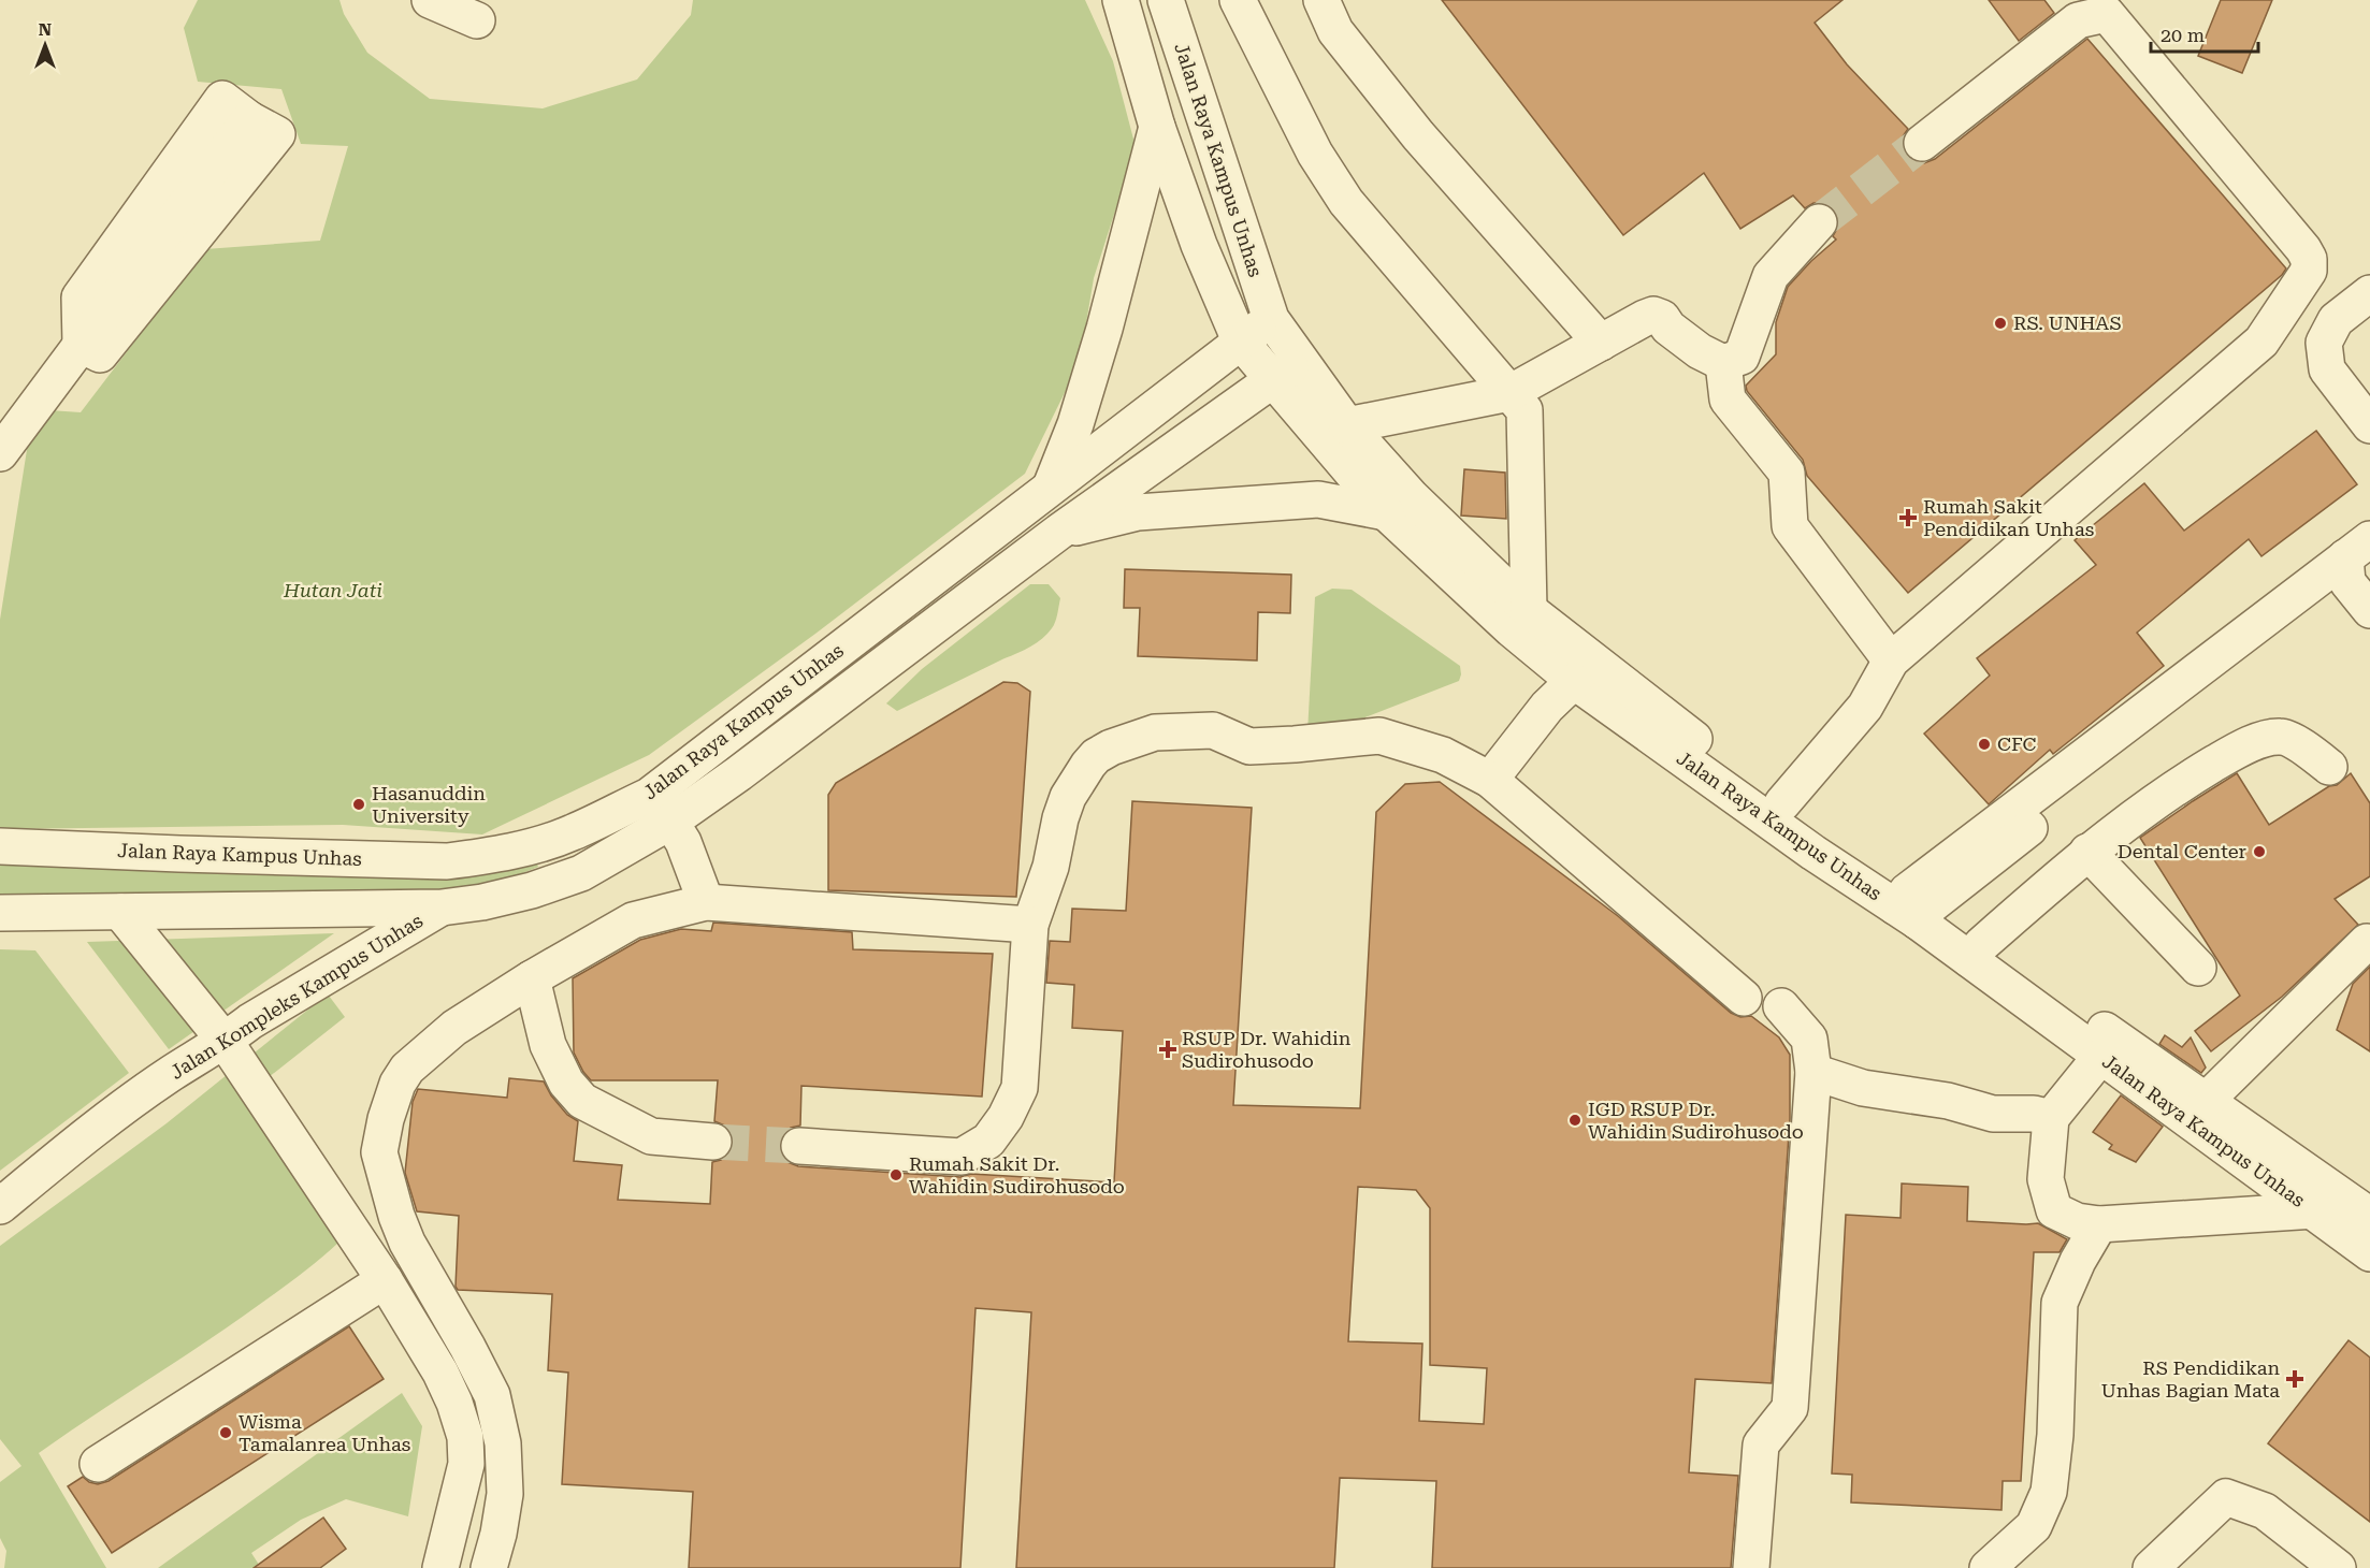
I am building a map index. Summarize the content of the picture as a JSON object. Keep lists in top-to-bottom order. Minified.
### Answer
{"streets":{"street":["Jalan Raya Kampus Unhas","Jalan Kompleks Kampus Unhas"]},"crossings":[["Jalan Raya Kampus Unhas","Jalan Kompleks Kampus Unhas"]],"parks":["Hutan Jati"],"places":{"other":["RS. UNHAS","CFC","Hasanuddin University","Dental Center","IGD RSUP Dr. Wahidin Sudirohusodo","Rumah Sakit Dr. Wahidin Sudirohusodo","Wisma Tamalanrea Unhas"],"health":["Rumah Sakit Pendidikan Unhas","RSUP Dr. Wahidin Sudirohusodo","RS Pendidikan Unhas Bagian Mata"]},"scale_bar":"20 m","north":"top"}
